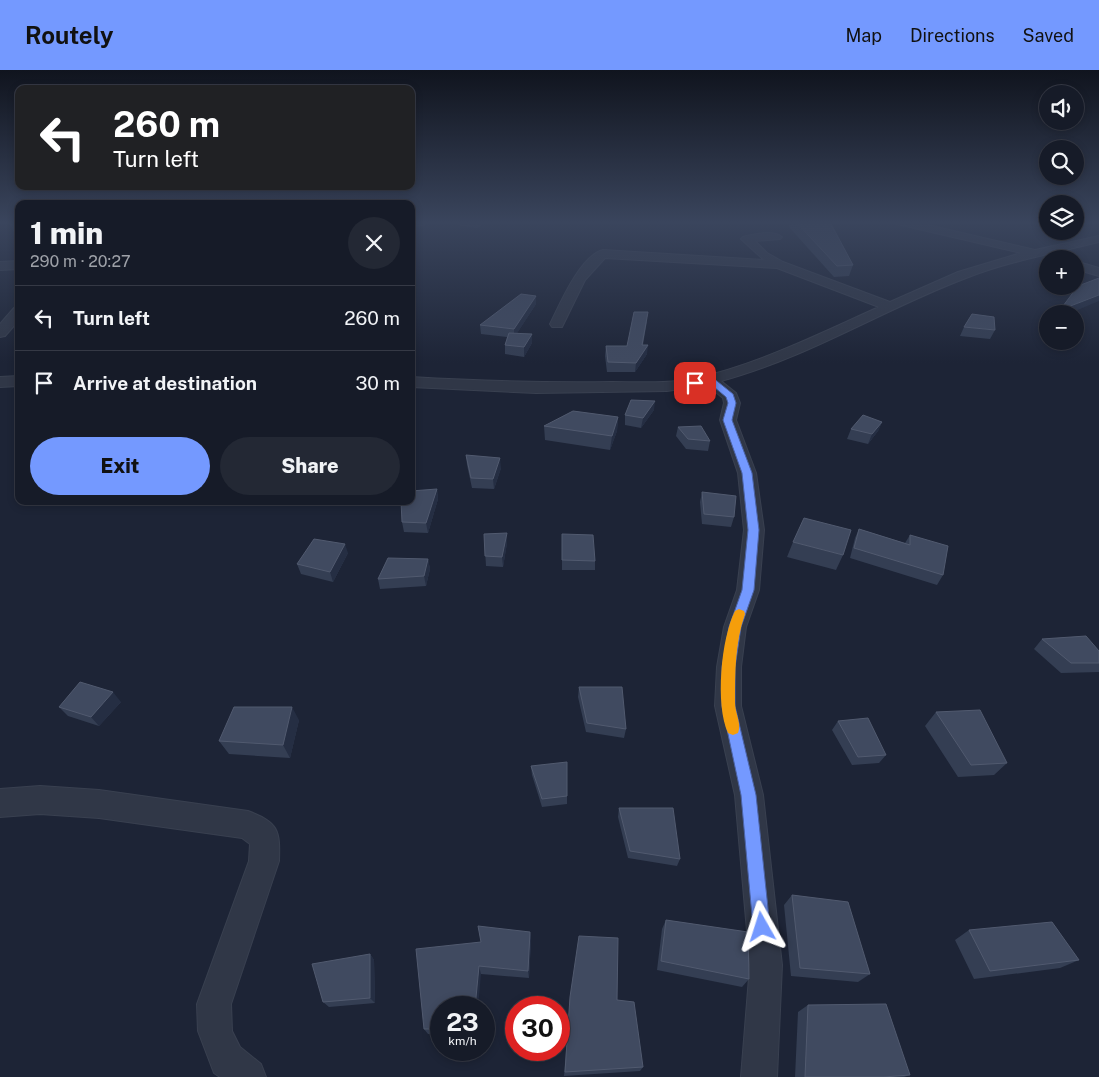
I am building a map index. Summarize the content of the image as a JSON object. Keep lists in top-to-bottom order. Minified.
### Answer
{"page":{"header":"Routely","nav":["Map","Directions","Saved"],"map_buttons":["+","−"],"turn":["260 m","Turn left"],"heading":["1 min","290 m · 20:27"],"list":[{"name":"Turn left","value":"260 m"},{"name":"Arrive at destination","value":"30 m"}],"buttons":["Exit","Share"],"speed":"23 km/h","limit":"30"}}
